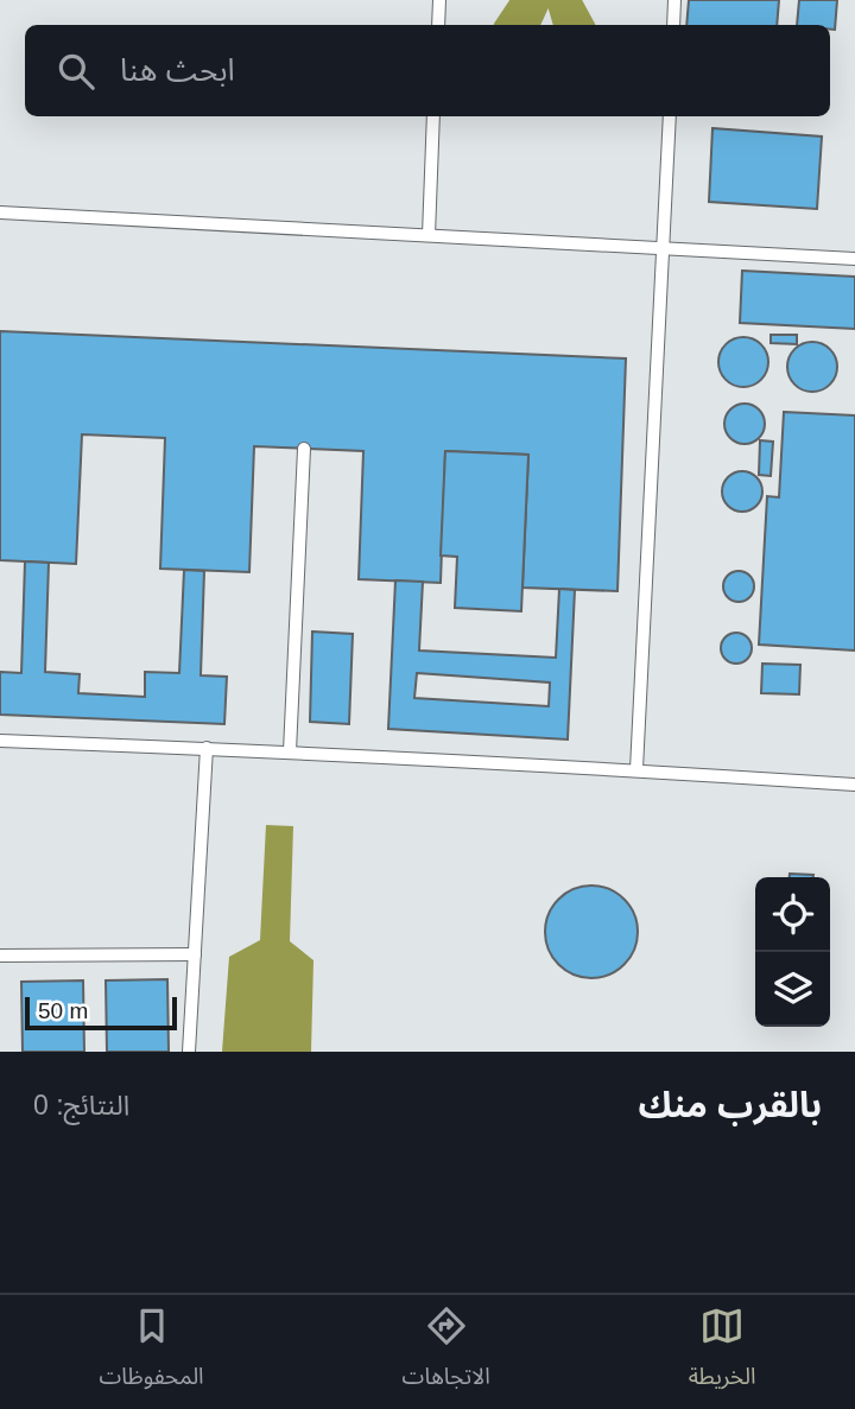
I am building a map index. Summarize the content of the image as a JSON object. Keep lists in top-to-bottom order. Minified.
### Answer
{"scale_bar":"50 m","page":{"search":"ابحث هنا","scale":"50 m","heading":["بالقرب منك","النتائج: 0"],"nav":["الخريطة","الاتجاهات","المحفوظات"]}}
